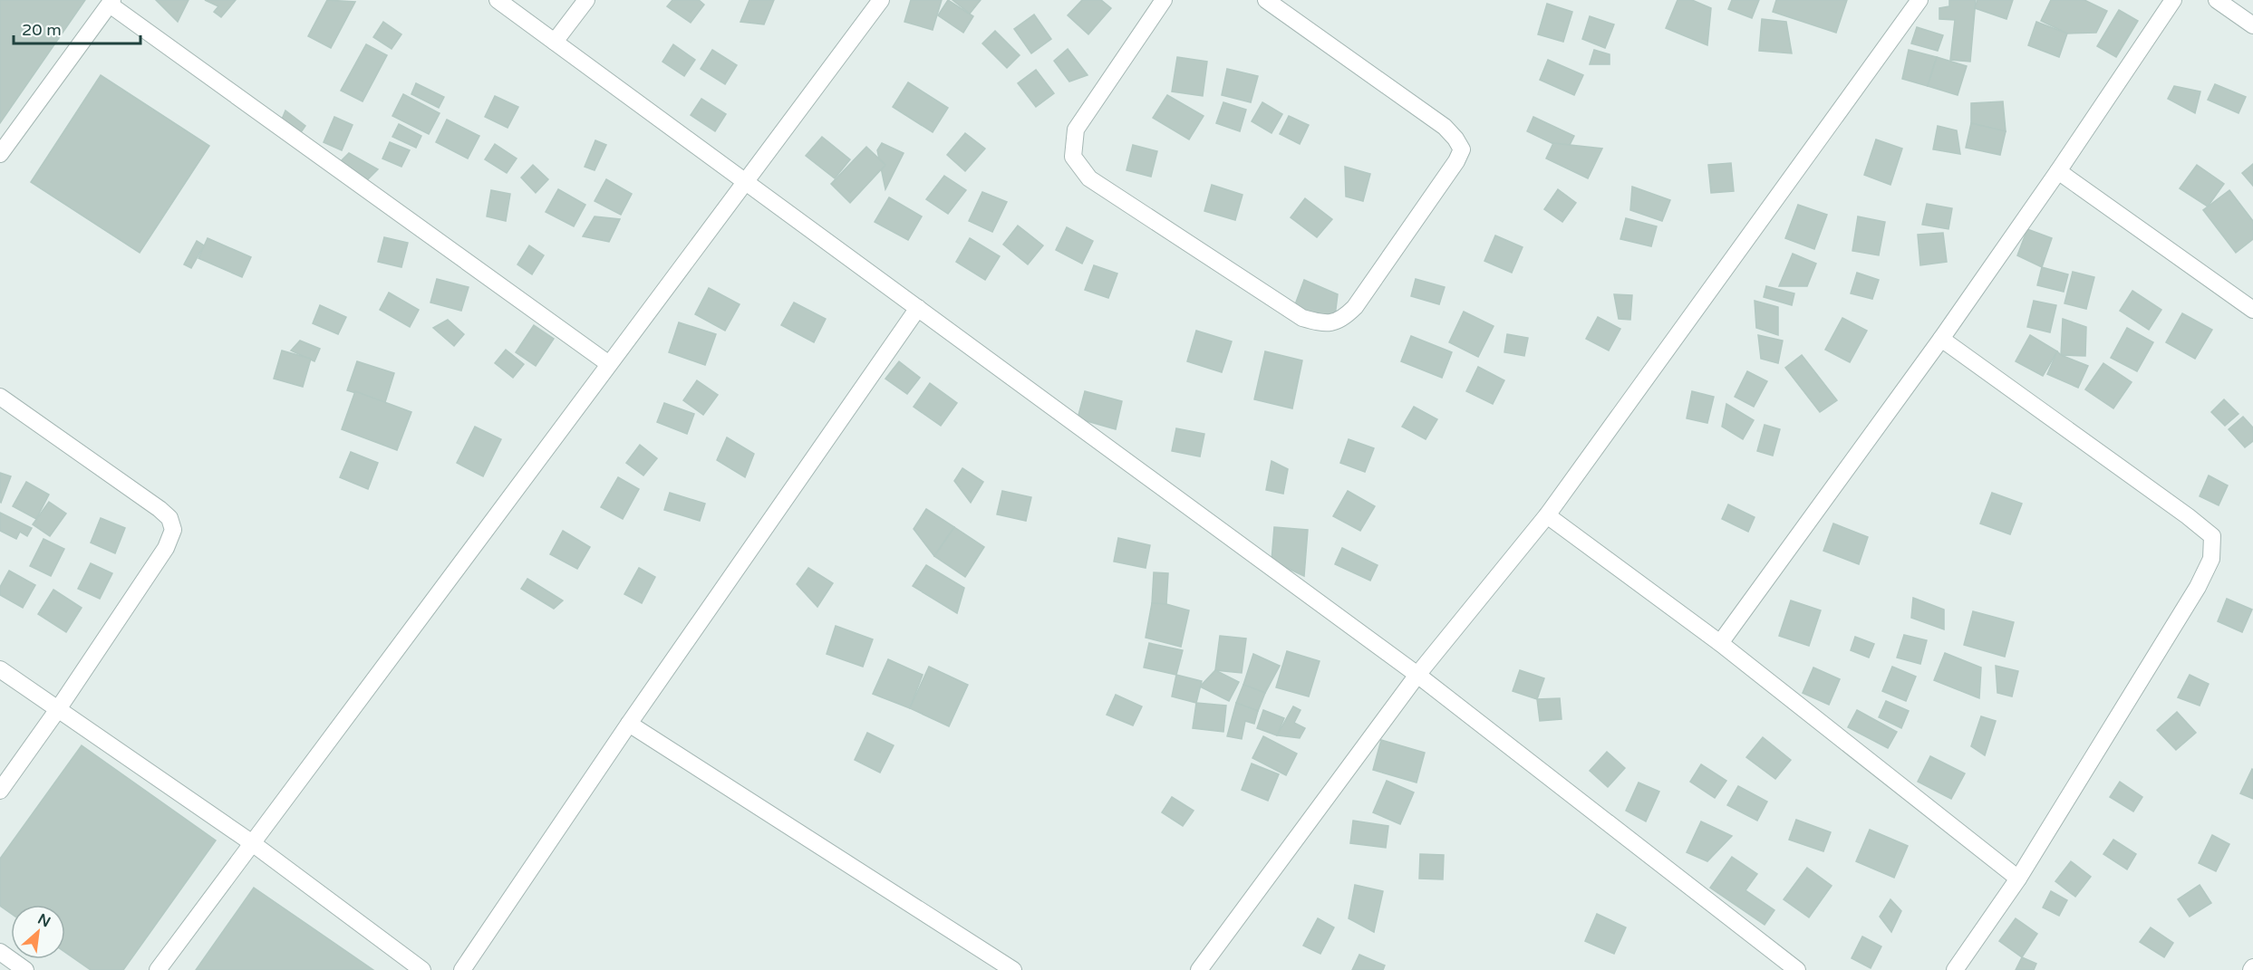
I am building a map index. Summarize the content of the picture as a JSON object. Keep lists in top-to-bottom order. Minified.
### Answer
{"scale_bar":"20 m","north":"top right"}
